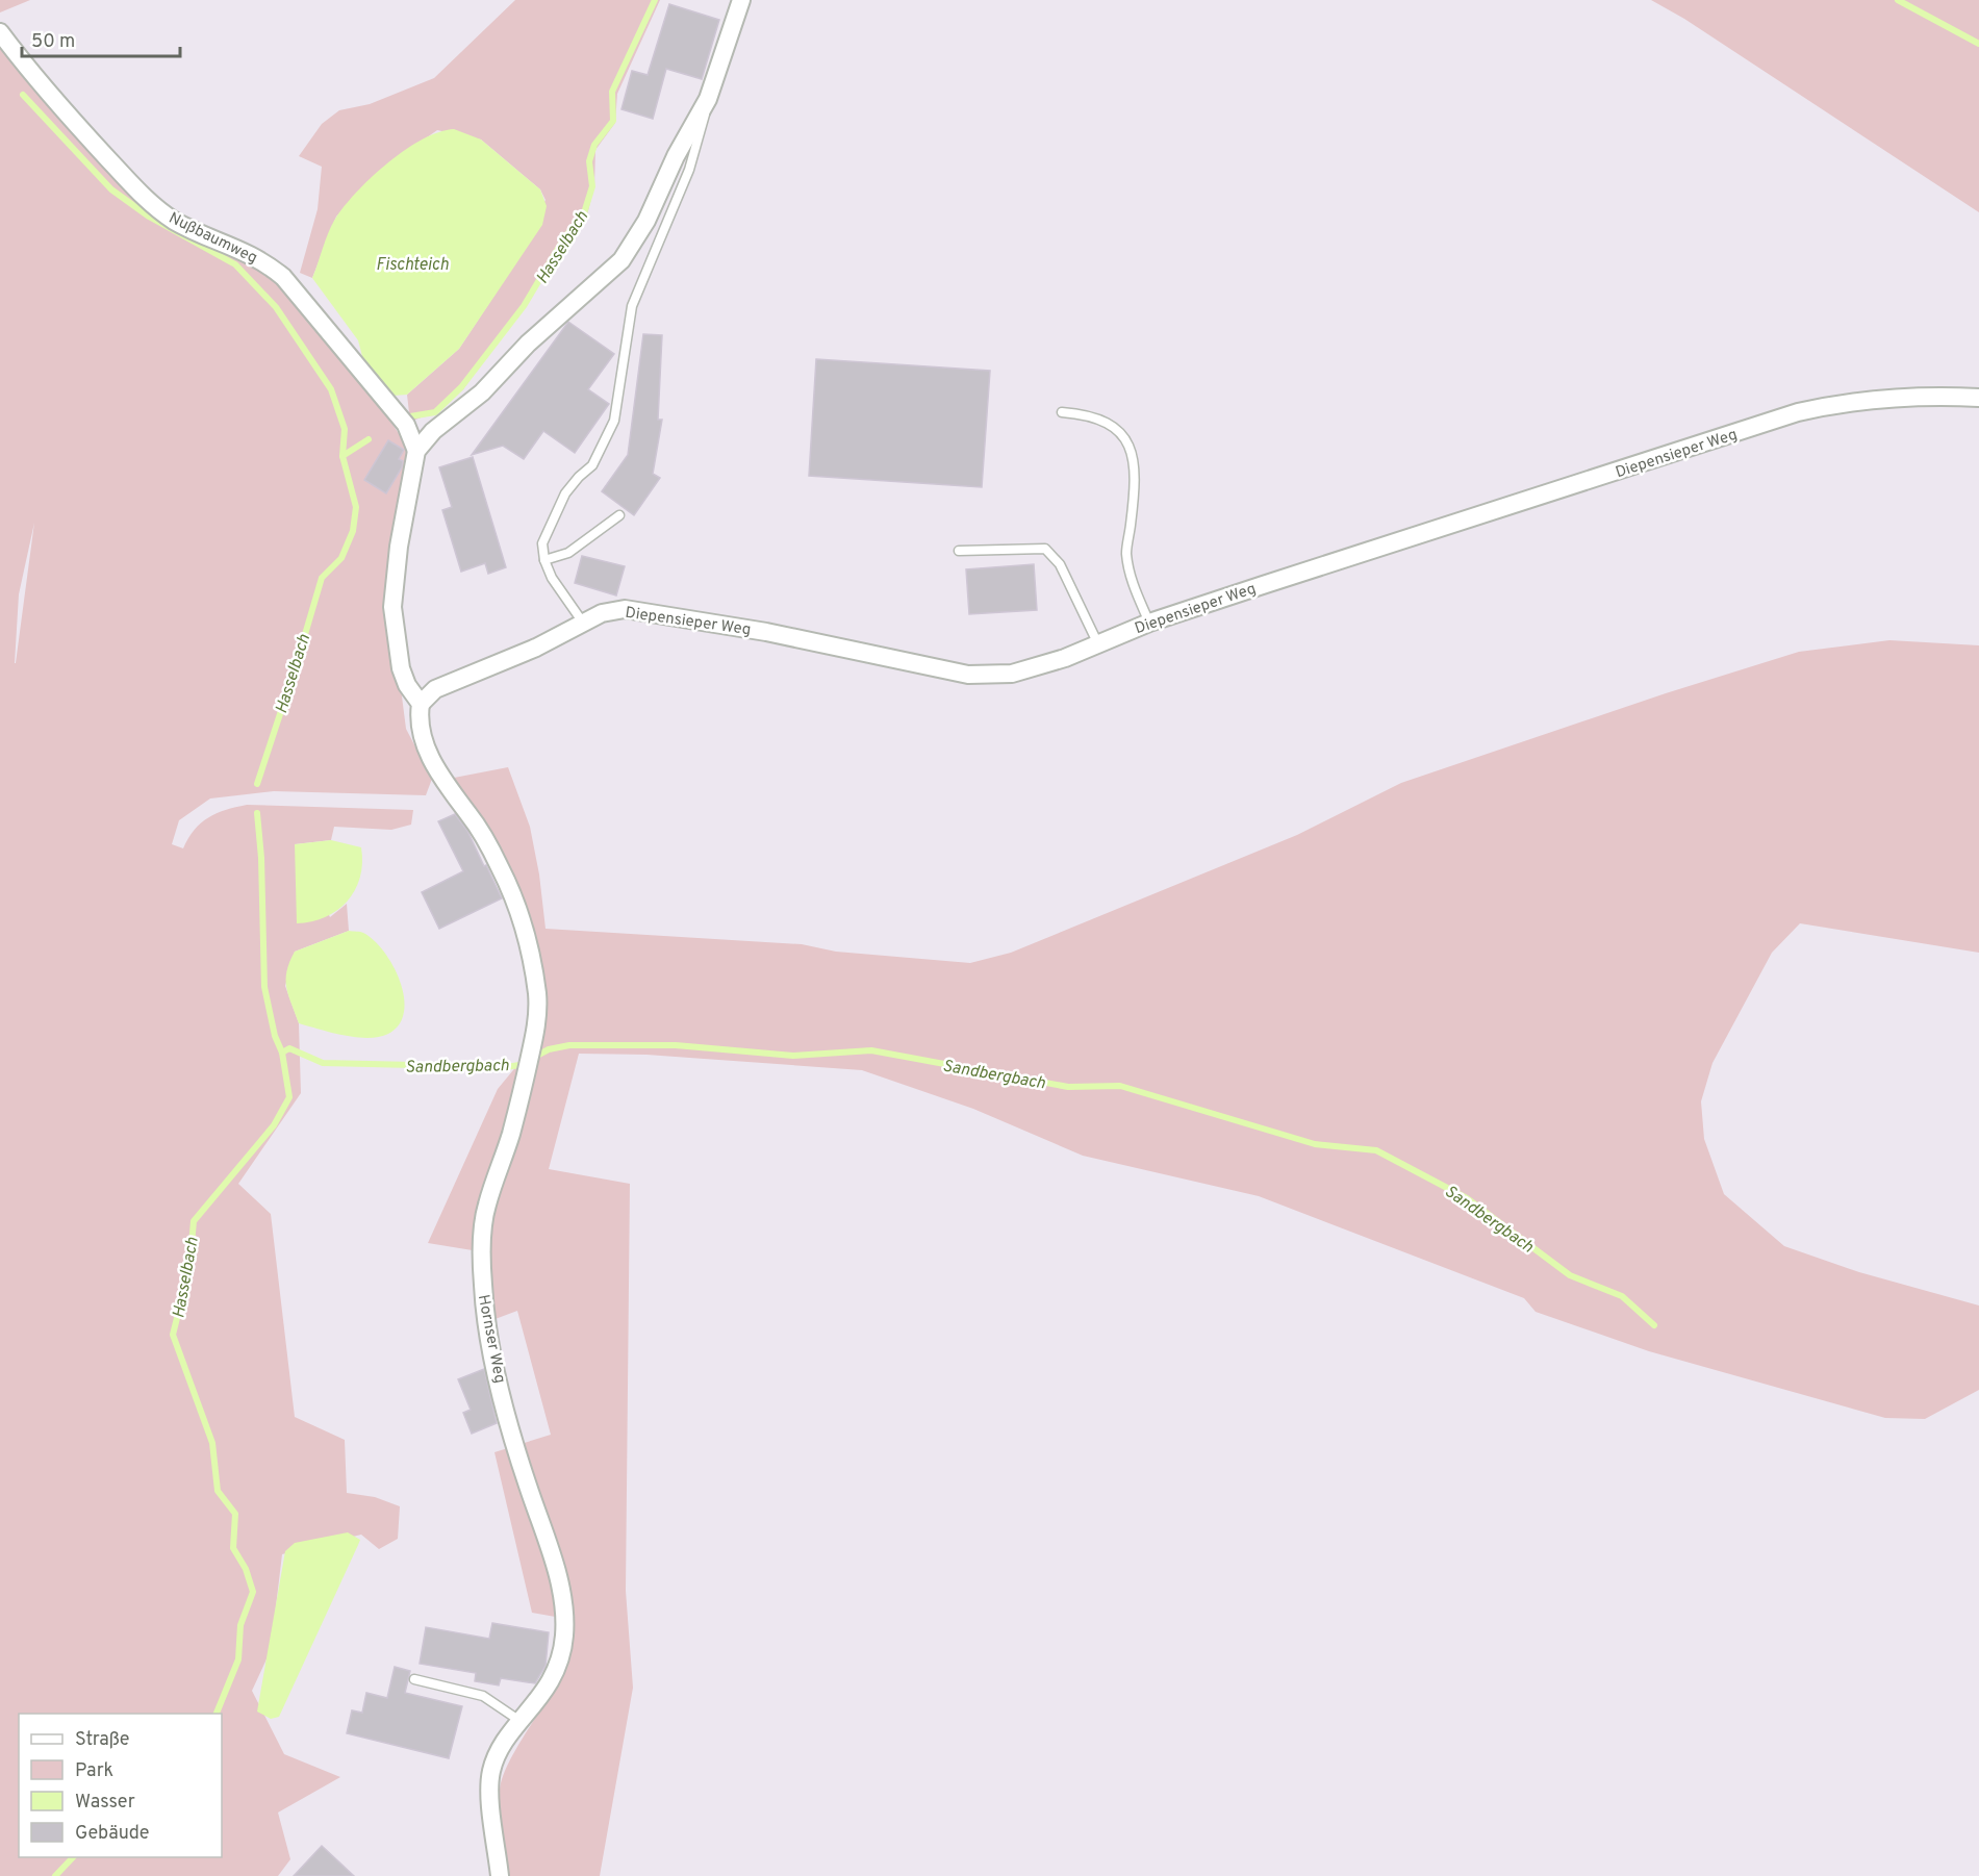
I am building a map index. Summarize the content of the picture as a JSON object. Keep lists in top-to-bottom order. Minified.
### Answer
{"streets":{"street":["Nußbaumweg","Diepensieper Weg","Hornser Weg"]},"crossings":[["Diepensieper Weg","Hornser Weg"]],"water":["Hasselbach","Fischteich","Sandbergbach"],"legend":["Straße","Park","Wasser","Gebäude"],"scale_bar":"50 m"}
